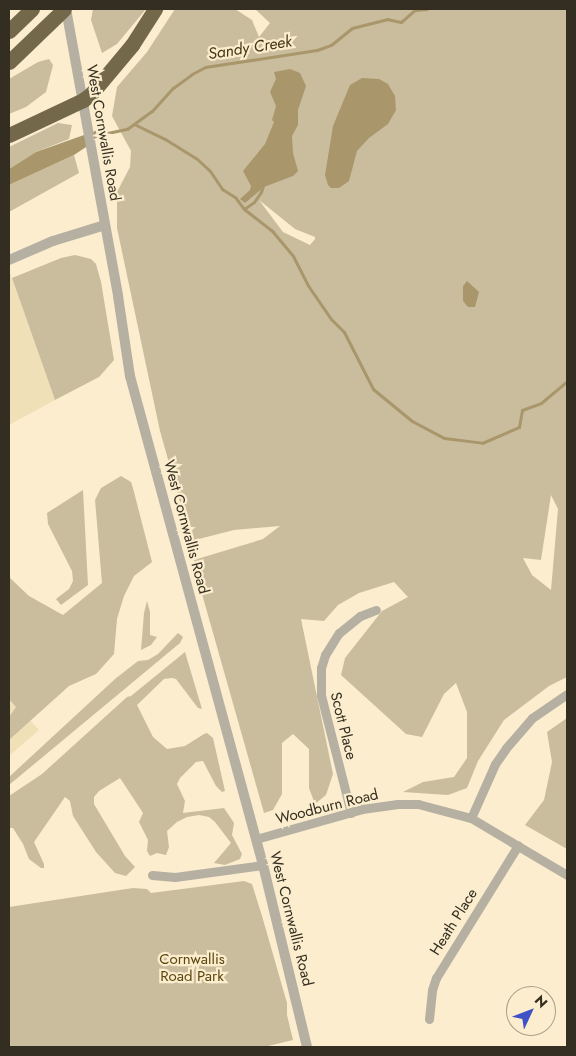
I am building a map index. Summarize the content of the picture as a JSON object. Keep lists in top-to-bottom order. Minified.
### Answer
{"streets":{"street":["West Cornwallis Road","Scott Place","Woodburn Road","Heath Place"]},"crossings":[["West Cornwallis Road","Woodburn Road"],["Scott Place","Woodburn Road"],["Woodburn Road","Heath Place"]],"water":["Sandy Creek"],"parks":["Cornwallis Road Park"],"north":"top right"}
